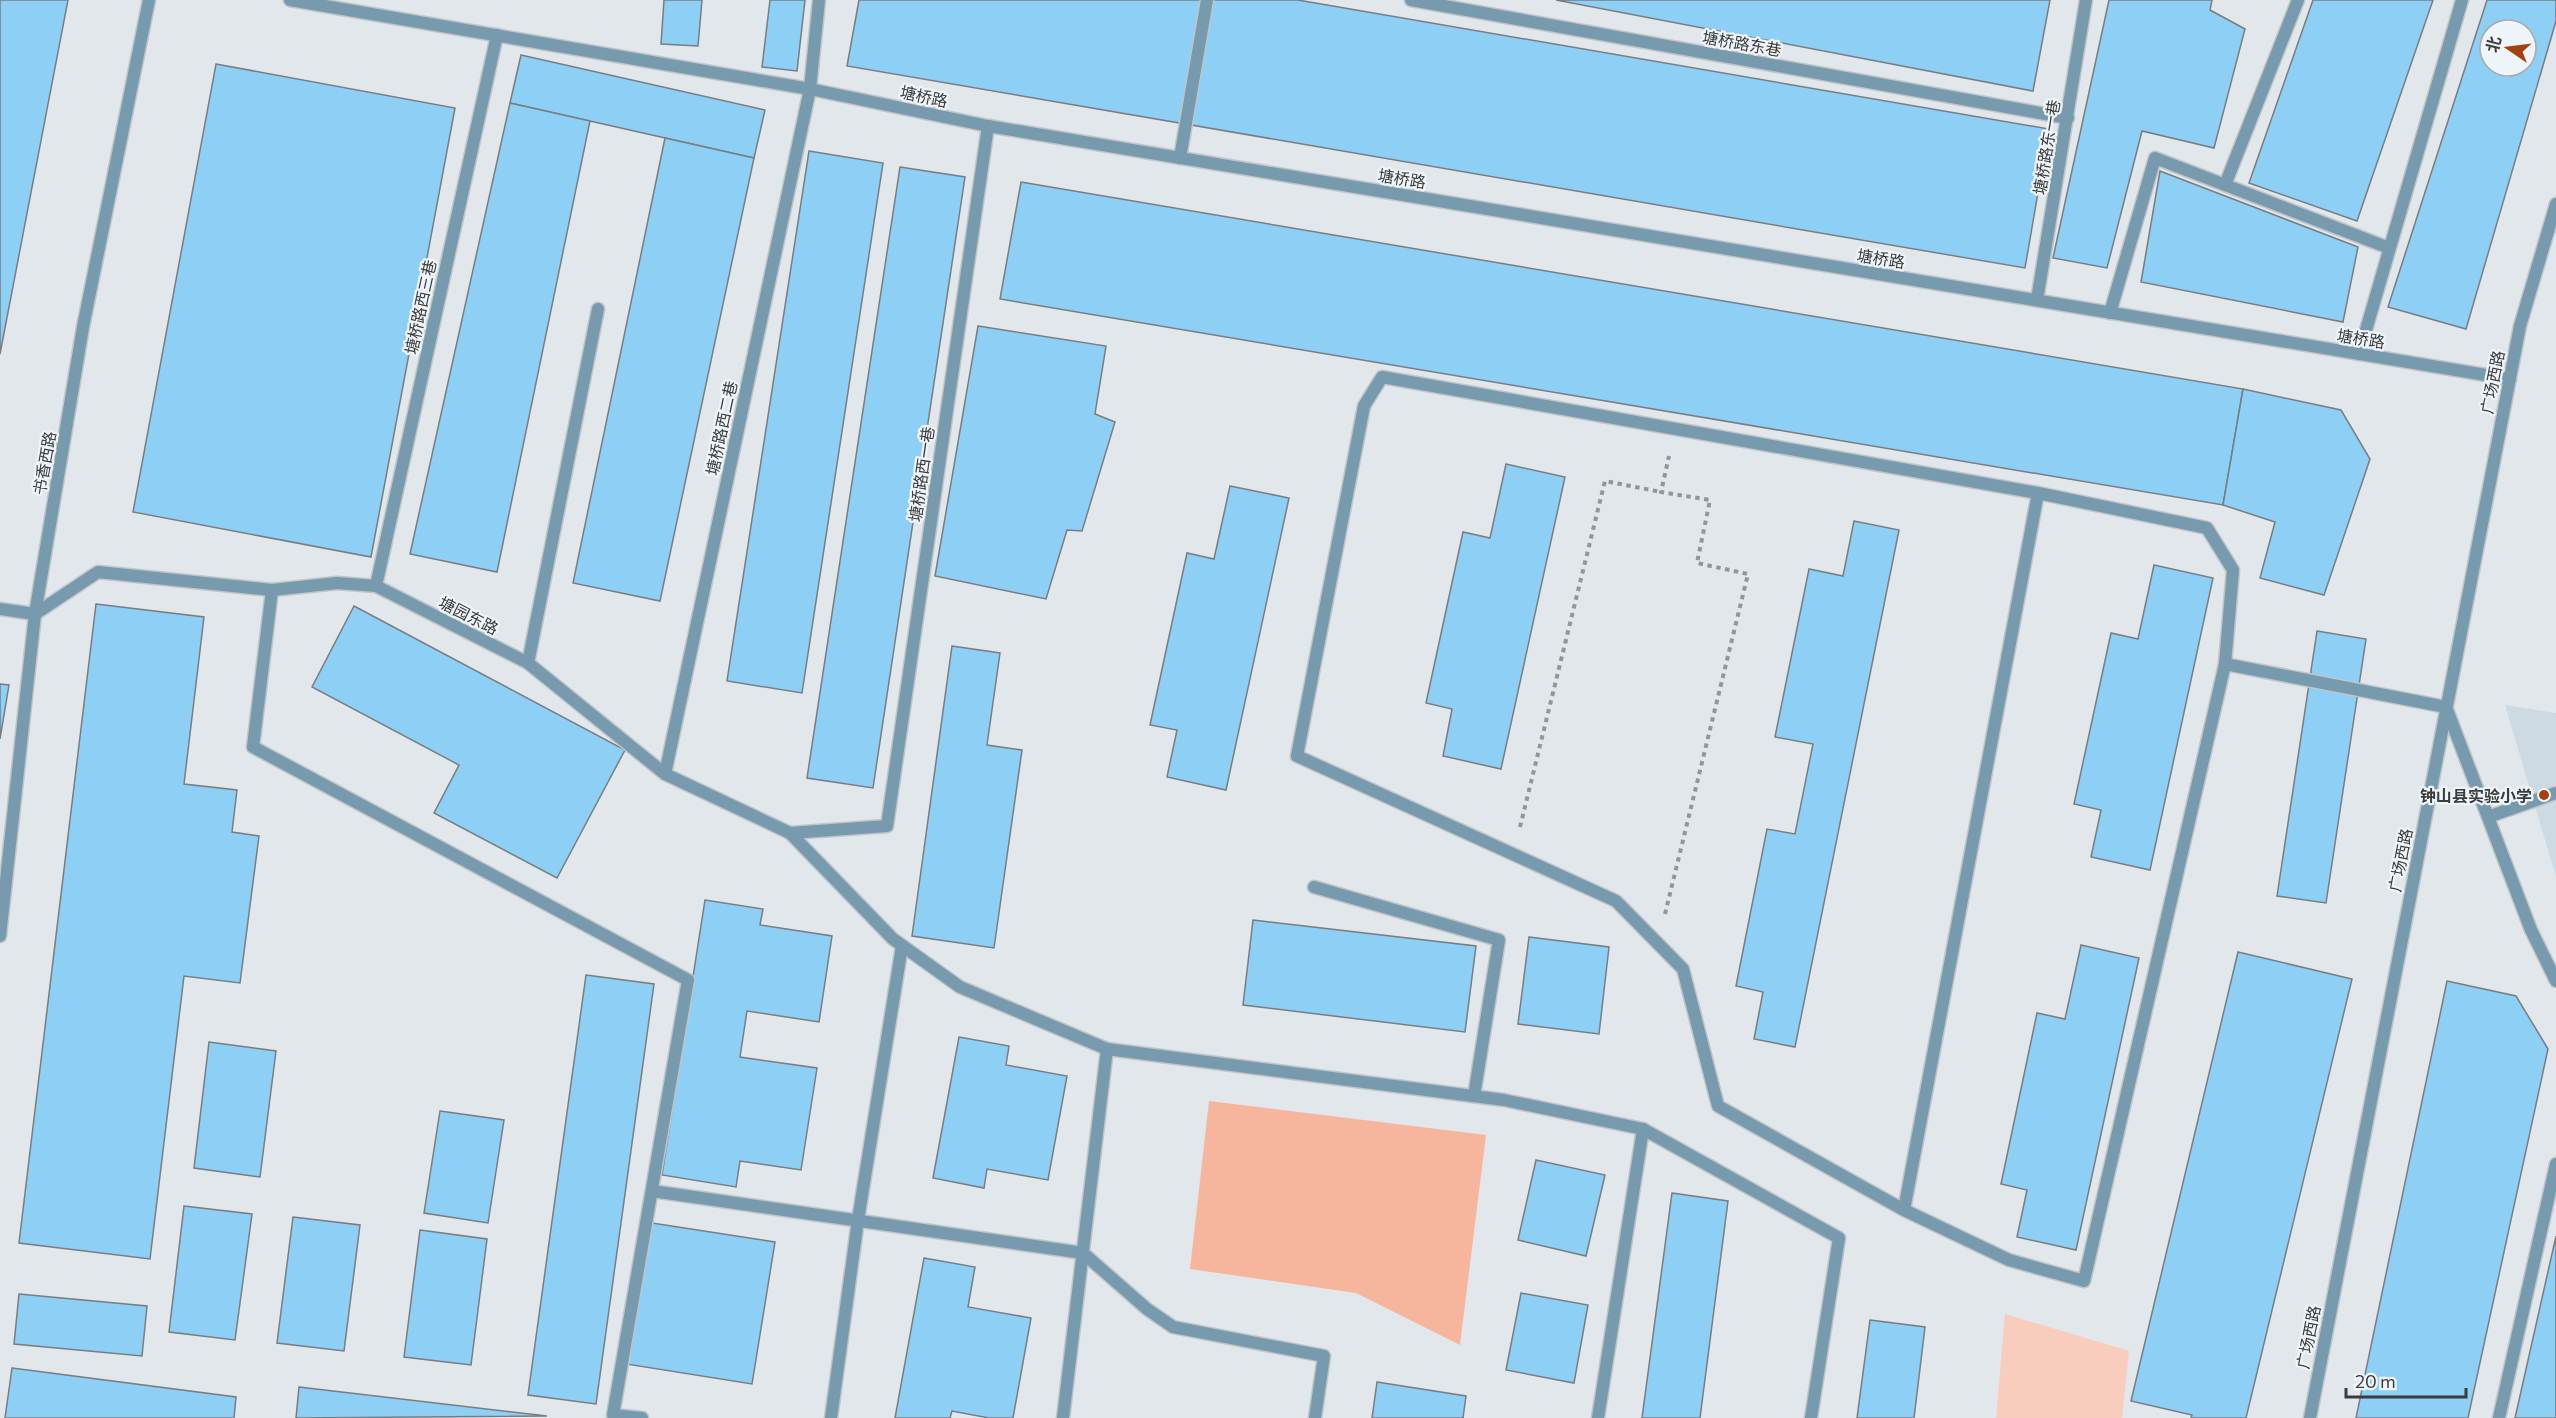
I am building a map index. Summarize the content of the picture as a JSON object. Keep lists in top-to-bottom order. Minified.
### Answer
{"streets":{"street":["塘桥路东巷","塘桥路","塘桥路东一巷","塘桥路西三巷","广场西路","塘桥路西二巷","书香西路","塘桥路西一巷","塘园东路"]},"crossings":[["塘桥路东巷","塘桥路东一巷"],["塘桥路","塘桥路东一巷"],["塘桥路","塘桥路西三巷"],["塘桥路","广场西路"],["塘桥路","塘桥路西二巷"],["塘桥路","塘桥路西一巷"],["塘桥路西三巷","塘园东路"],["塘桥路西二巷","塘园东路"],["书香西路","塘园东路"],["塘桥路西一巷","塘园东路"]],"places":["钟山县实验小学"],"scale_bar":"20 m","north":"left"}
